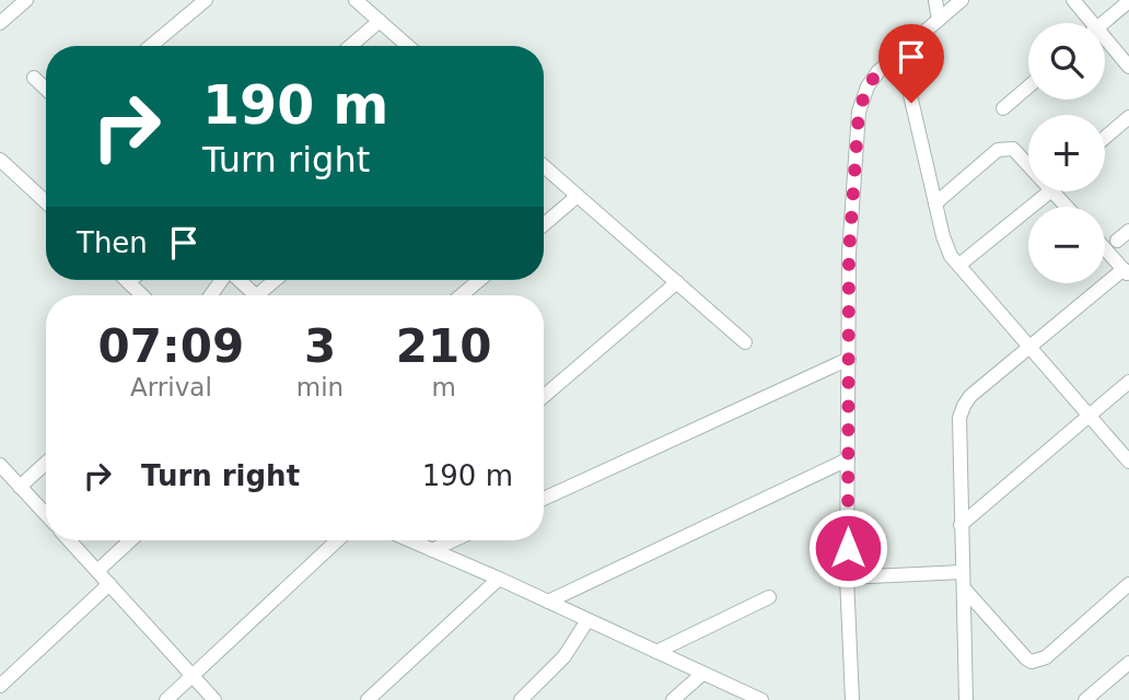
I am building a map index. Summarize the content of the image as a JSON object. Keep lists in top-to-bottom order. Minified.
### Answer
{"page":{"map_buttons":["+","−"],"turn":["190 m","Turn right"],"then":"Then","eta":["07:09","Arrival","3","min","210","m"],"list":[{"name":"Turn right","value":"190 m"}]}}
